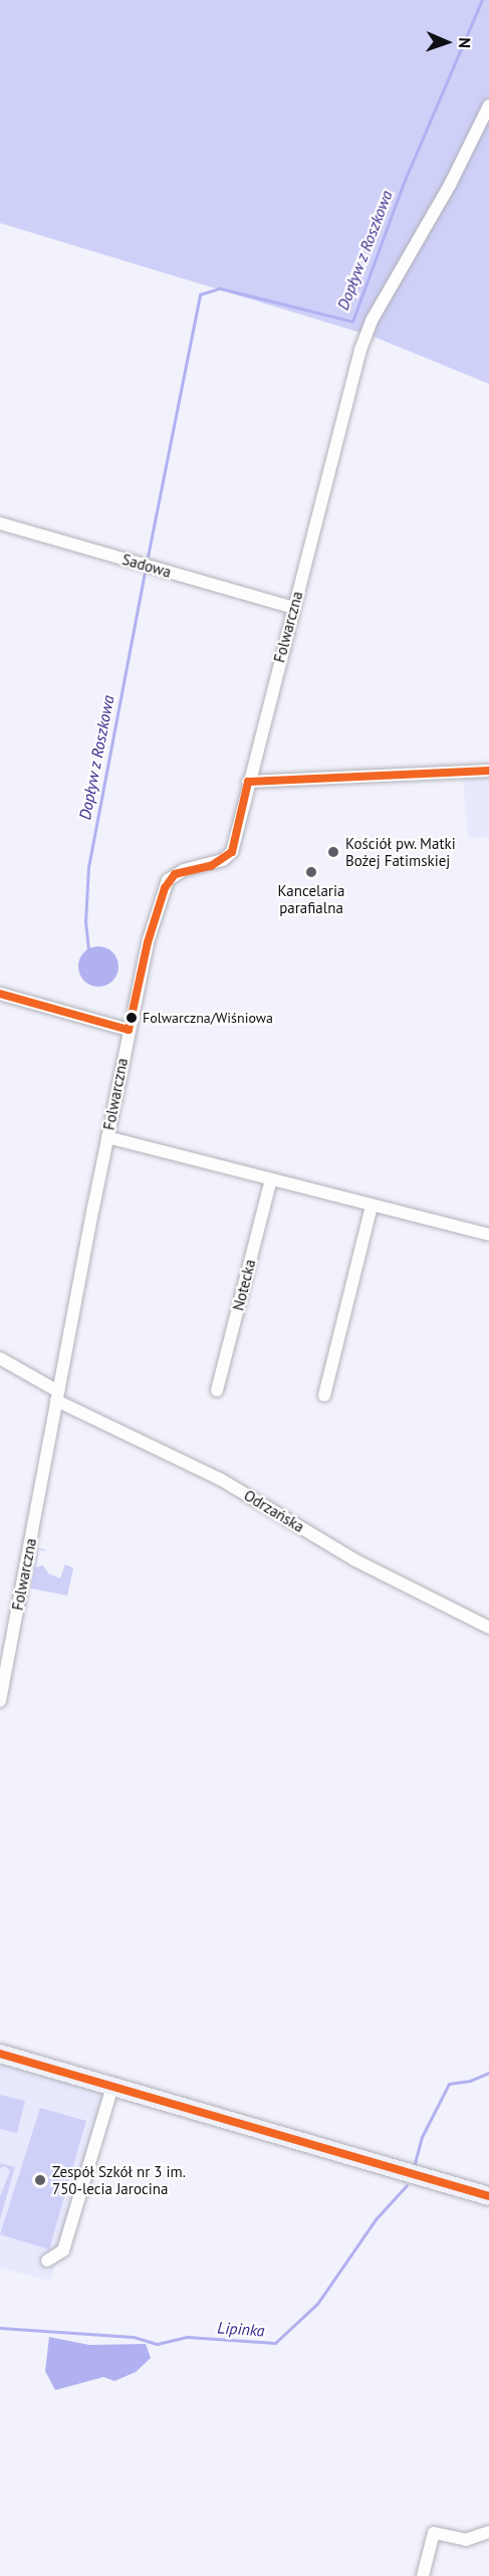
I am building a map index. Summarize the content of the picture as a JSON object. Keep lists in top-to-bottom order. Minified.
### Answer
{"streets":{"street":["Sadowa","Folwarczna","Notecka","Odrzańska"]},"crossings":[["Sadowa","Folwarczna"],["Folwarczna","Odrzańska"]],"water":["Dopływ z Roszkowa","Lipinka"],"places":["Kościół pw. Matki Bożej Fatimskiej","Kancelaria parafialna","Folwarczna/Wiśniowa","Zespół Szkół nr 3 im. 750-lecia Jarocina"],"north":"right"}
